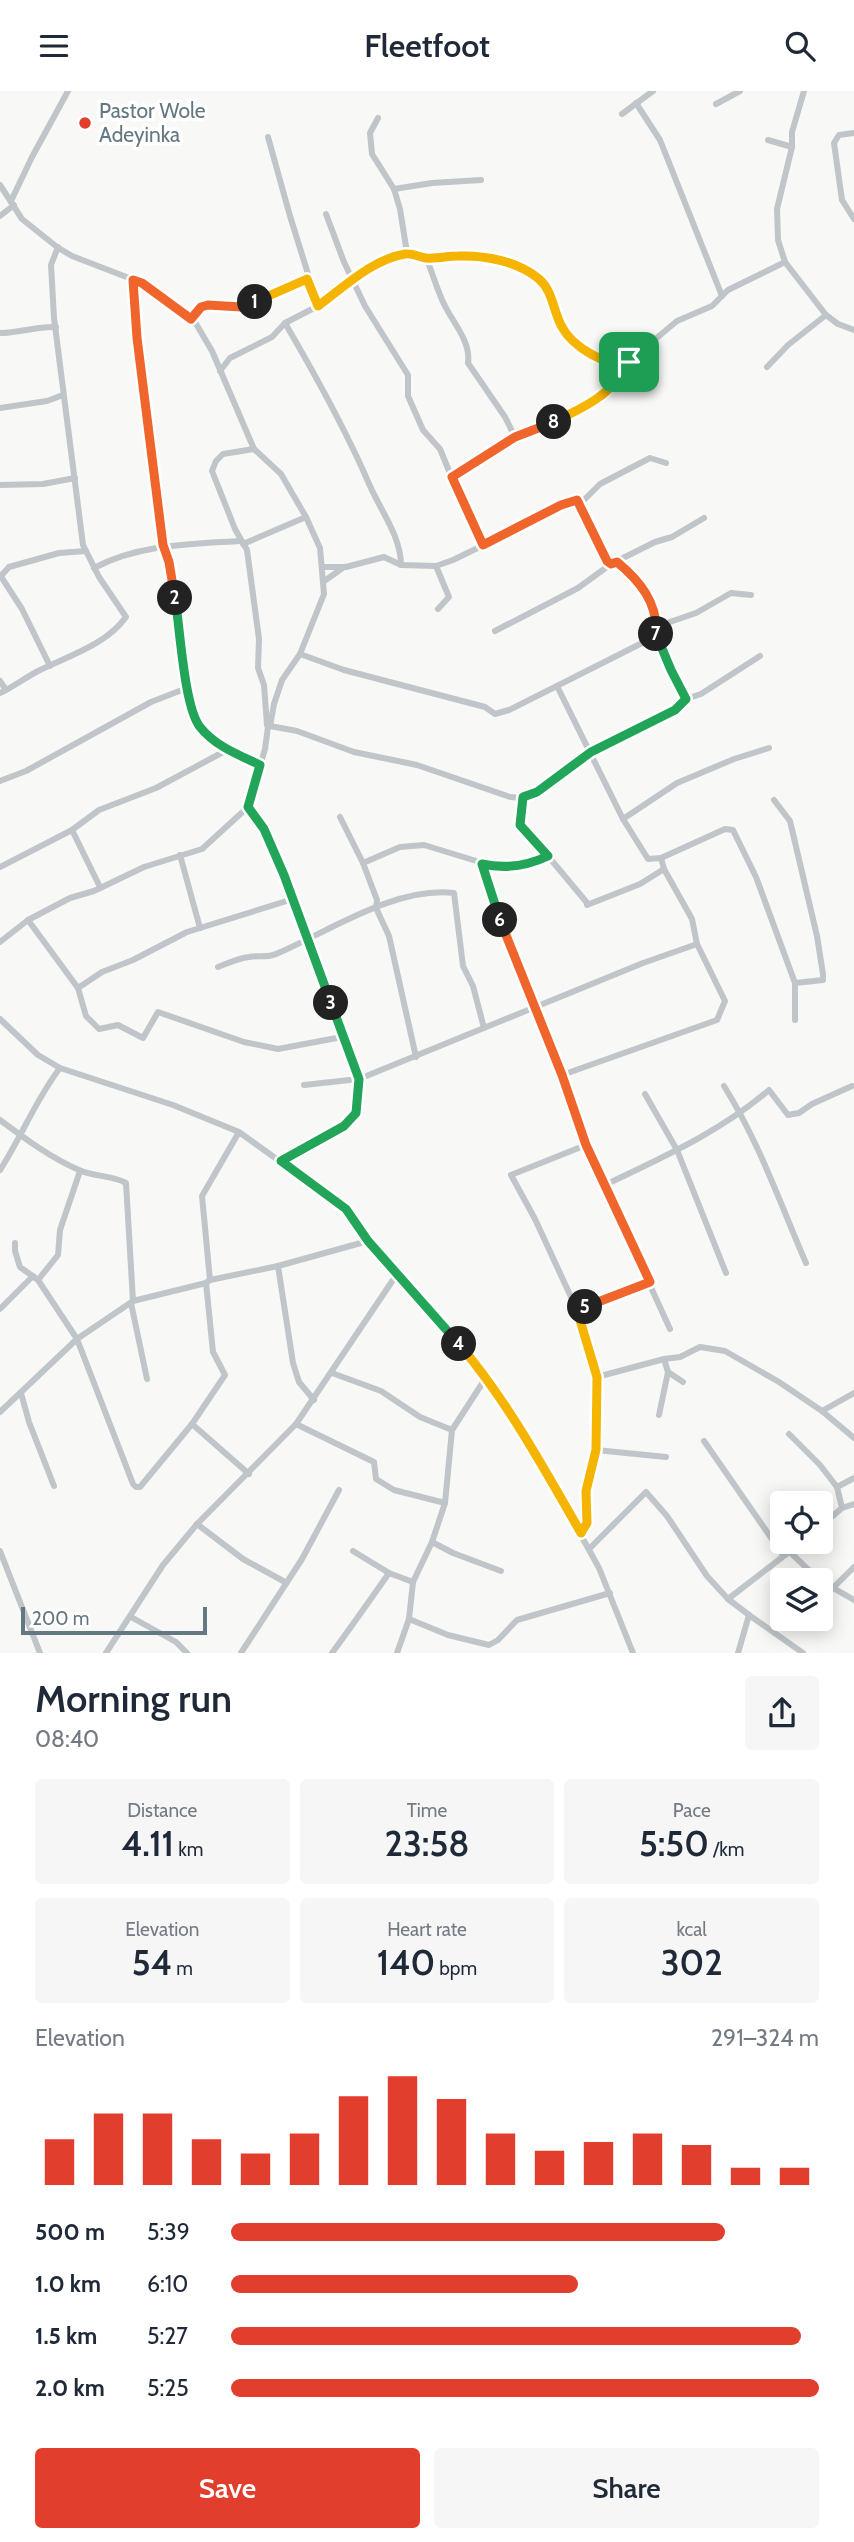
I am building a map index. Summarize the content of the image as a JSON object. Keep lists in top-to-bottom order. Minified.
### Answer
{"places":["Pastor Wole Adeyinka"],"scale_bar":"200 m","page":{"header":"Fleetfoot","pins":["1","8","2","7","6","3","5","4"],"scale":"200 m","heading":["Morning run","08:40"],"stats":[["Distance","4.11 km"],["Time","23:58"],["Pace","5:50 /km"],["Elevation","54 m"],["Heart rate","140 bpm"],["kcal","302"]],"chart":["Elevation","291–324 m"],"list":[{"name":"500 m","note":"5:39"},{"name":"1.0 km","note":"6:10"},{"name":"1.5 km","note":"5:27"},{"name":"2.0 km","note":"5:25"}],"buttons":["Save","Share"]}}
